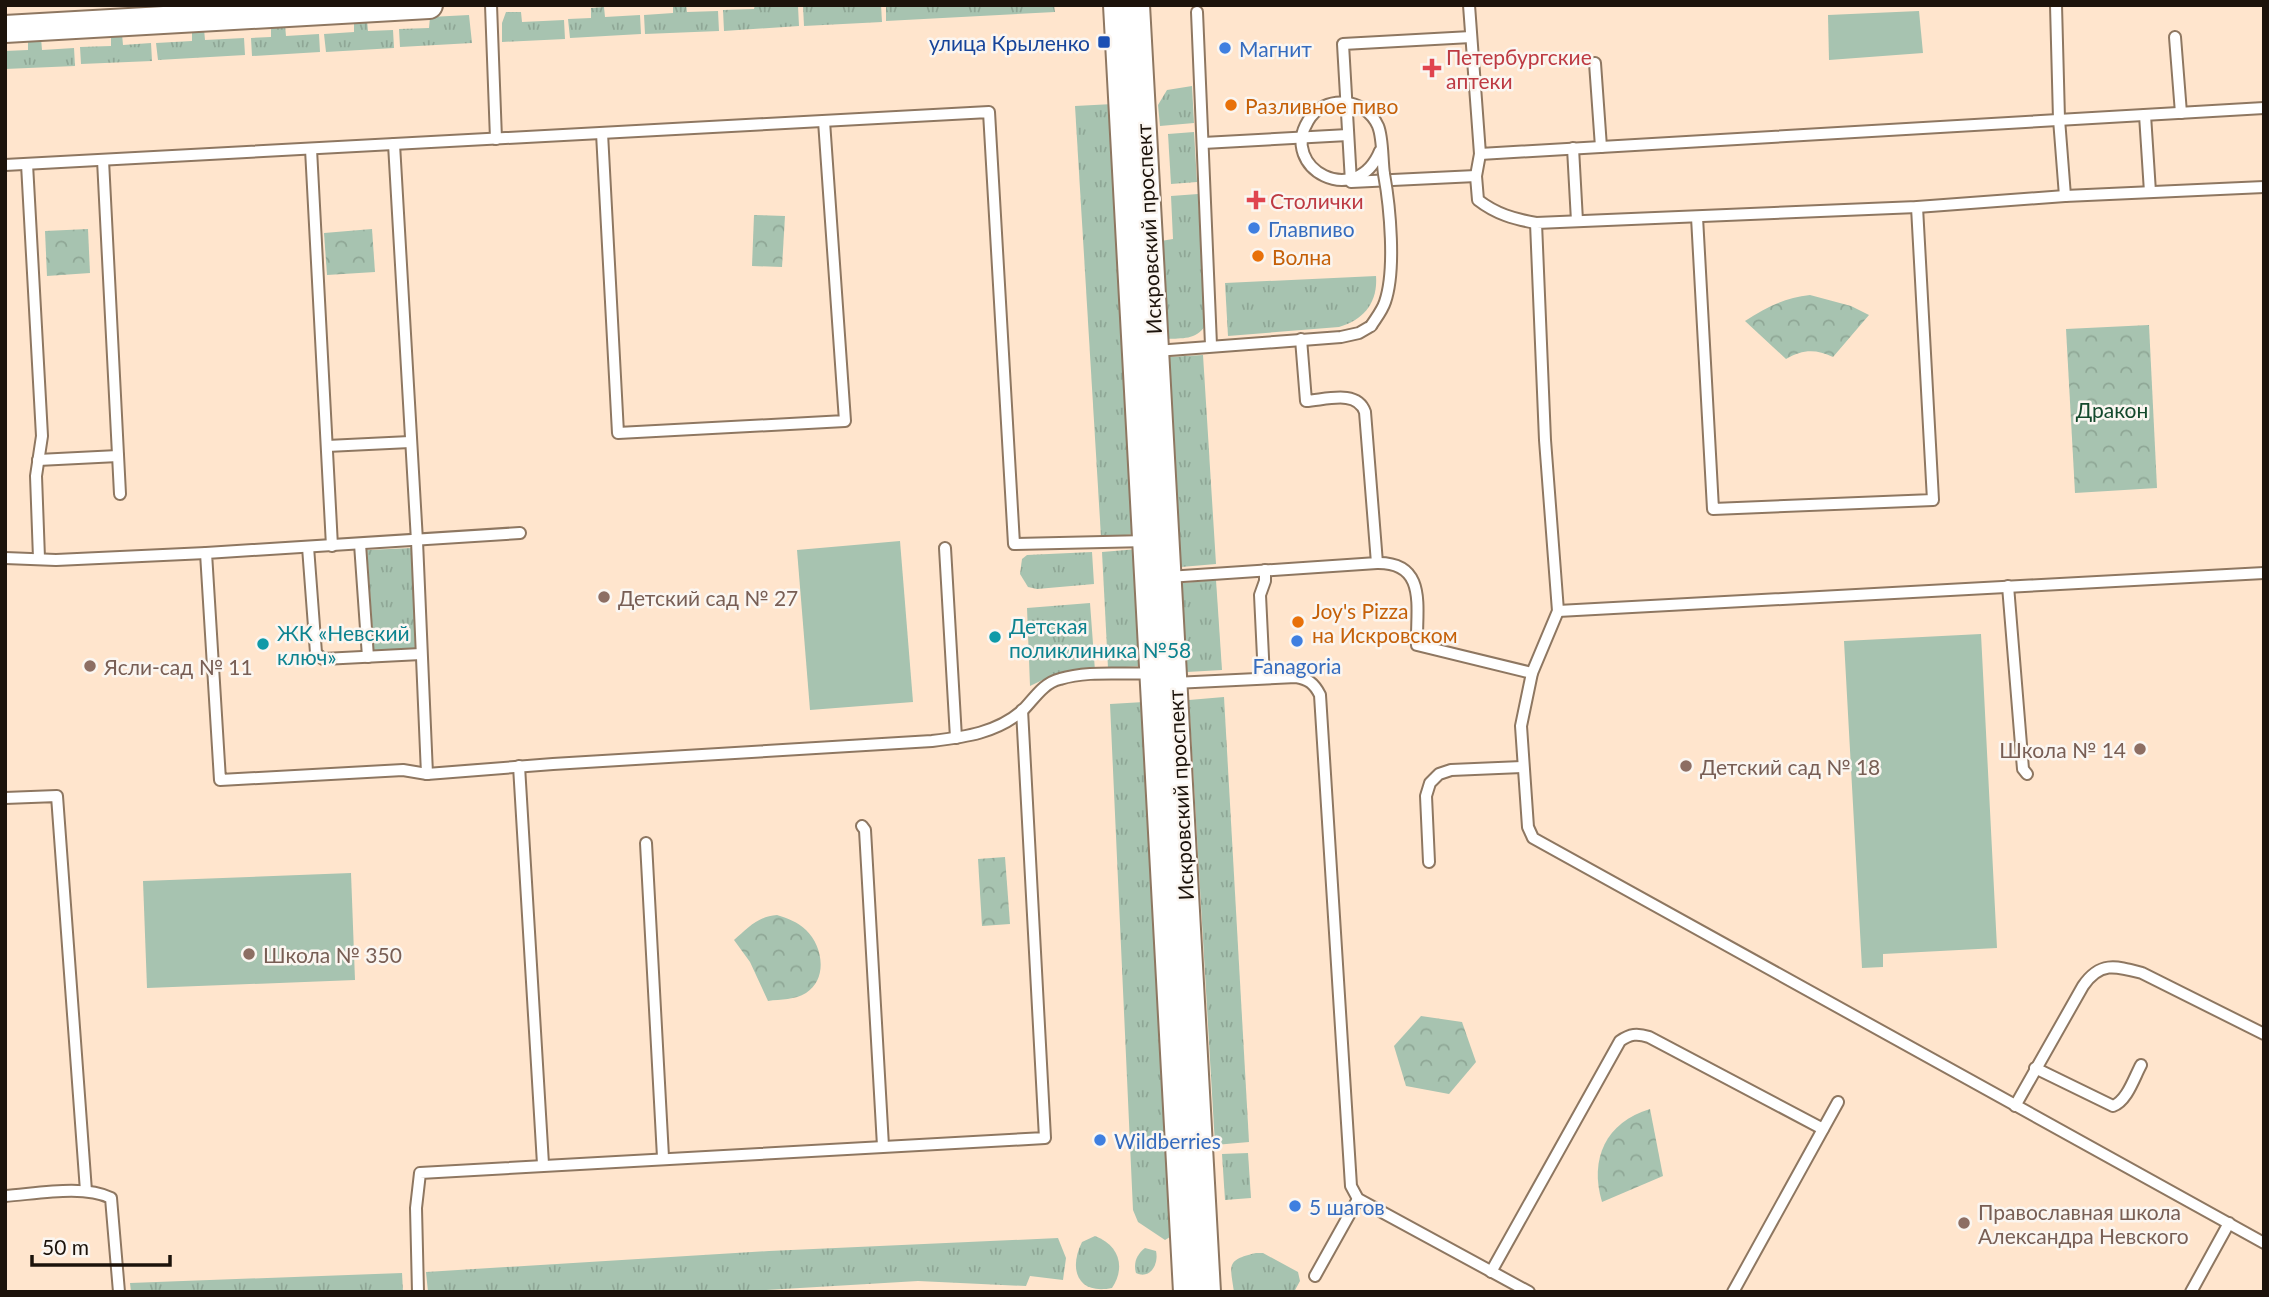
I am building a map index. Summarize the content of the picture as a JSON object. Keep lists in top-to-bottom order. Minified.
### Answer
{"streets":{"street":["Искровский проспект"]},"parks":["Дракон"],"places":{"transit":["улица Крыленко"],"other":["Магнит","Разливное пиво","Главпиво","Волна","Детский сад № 27","Joy's Pizza на Искровском","Детская поликлиника №58","Fanagoria","ЖК «Невский ключ»","Ясли-сад № 11","Школа № 14","Детский сад № 18","Школа № 350","Wildberries","5 шагов","Православная школа Александра Невского"],"health":["Петербургские аптеки","Столички"]},"scale_bar":"50 m"}
